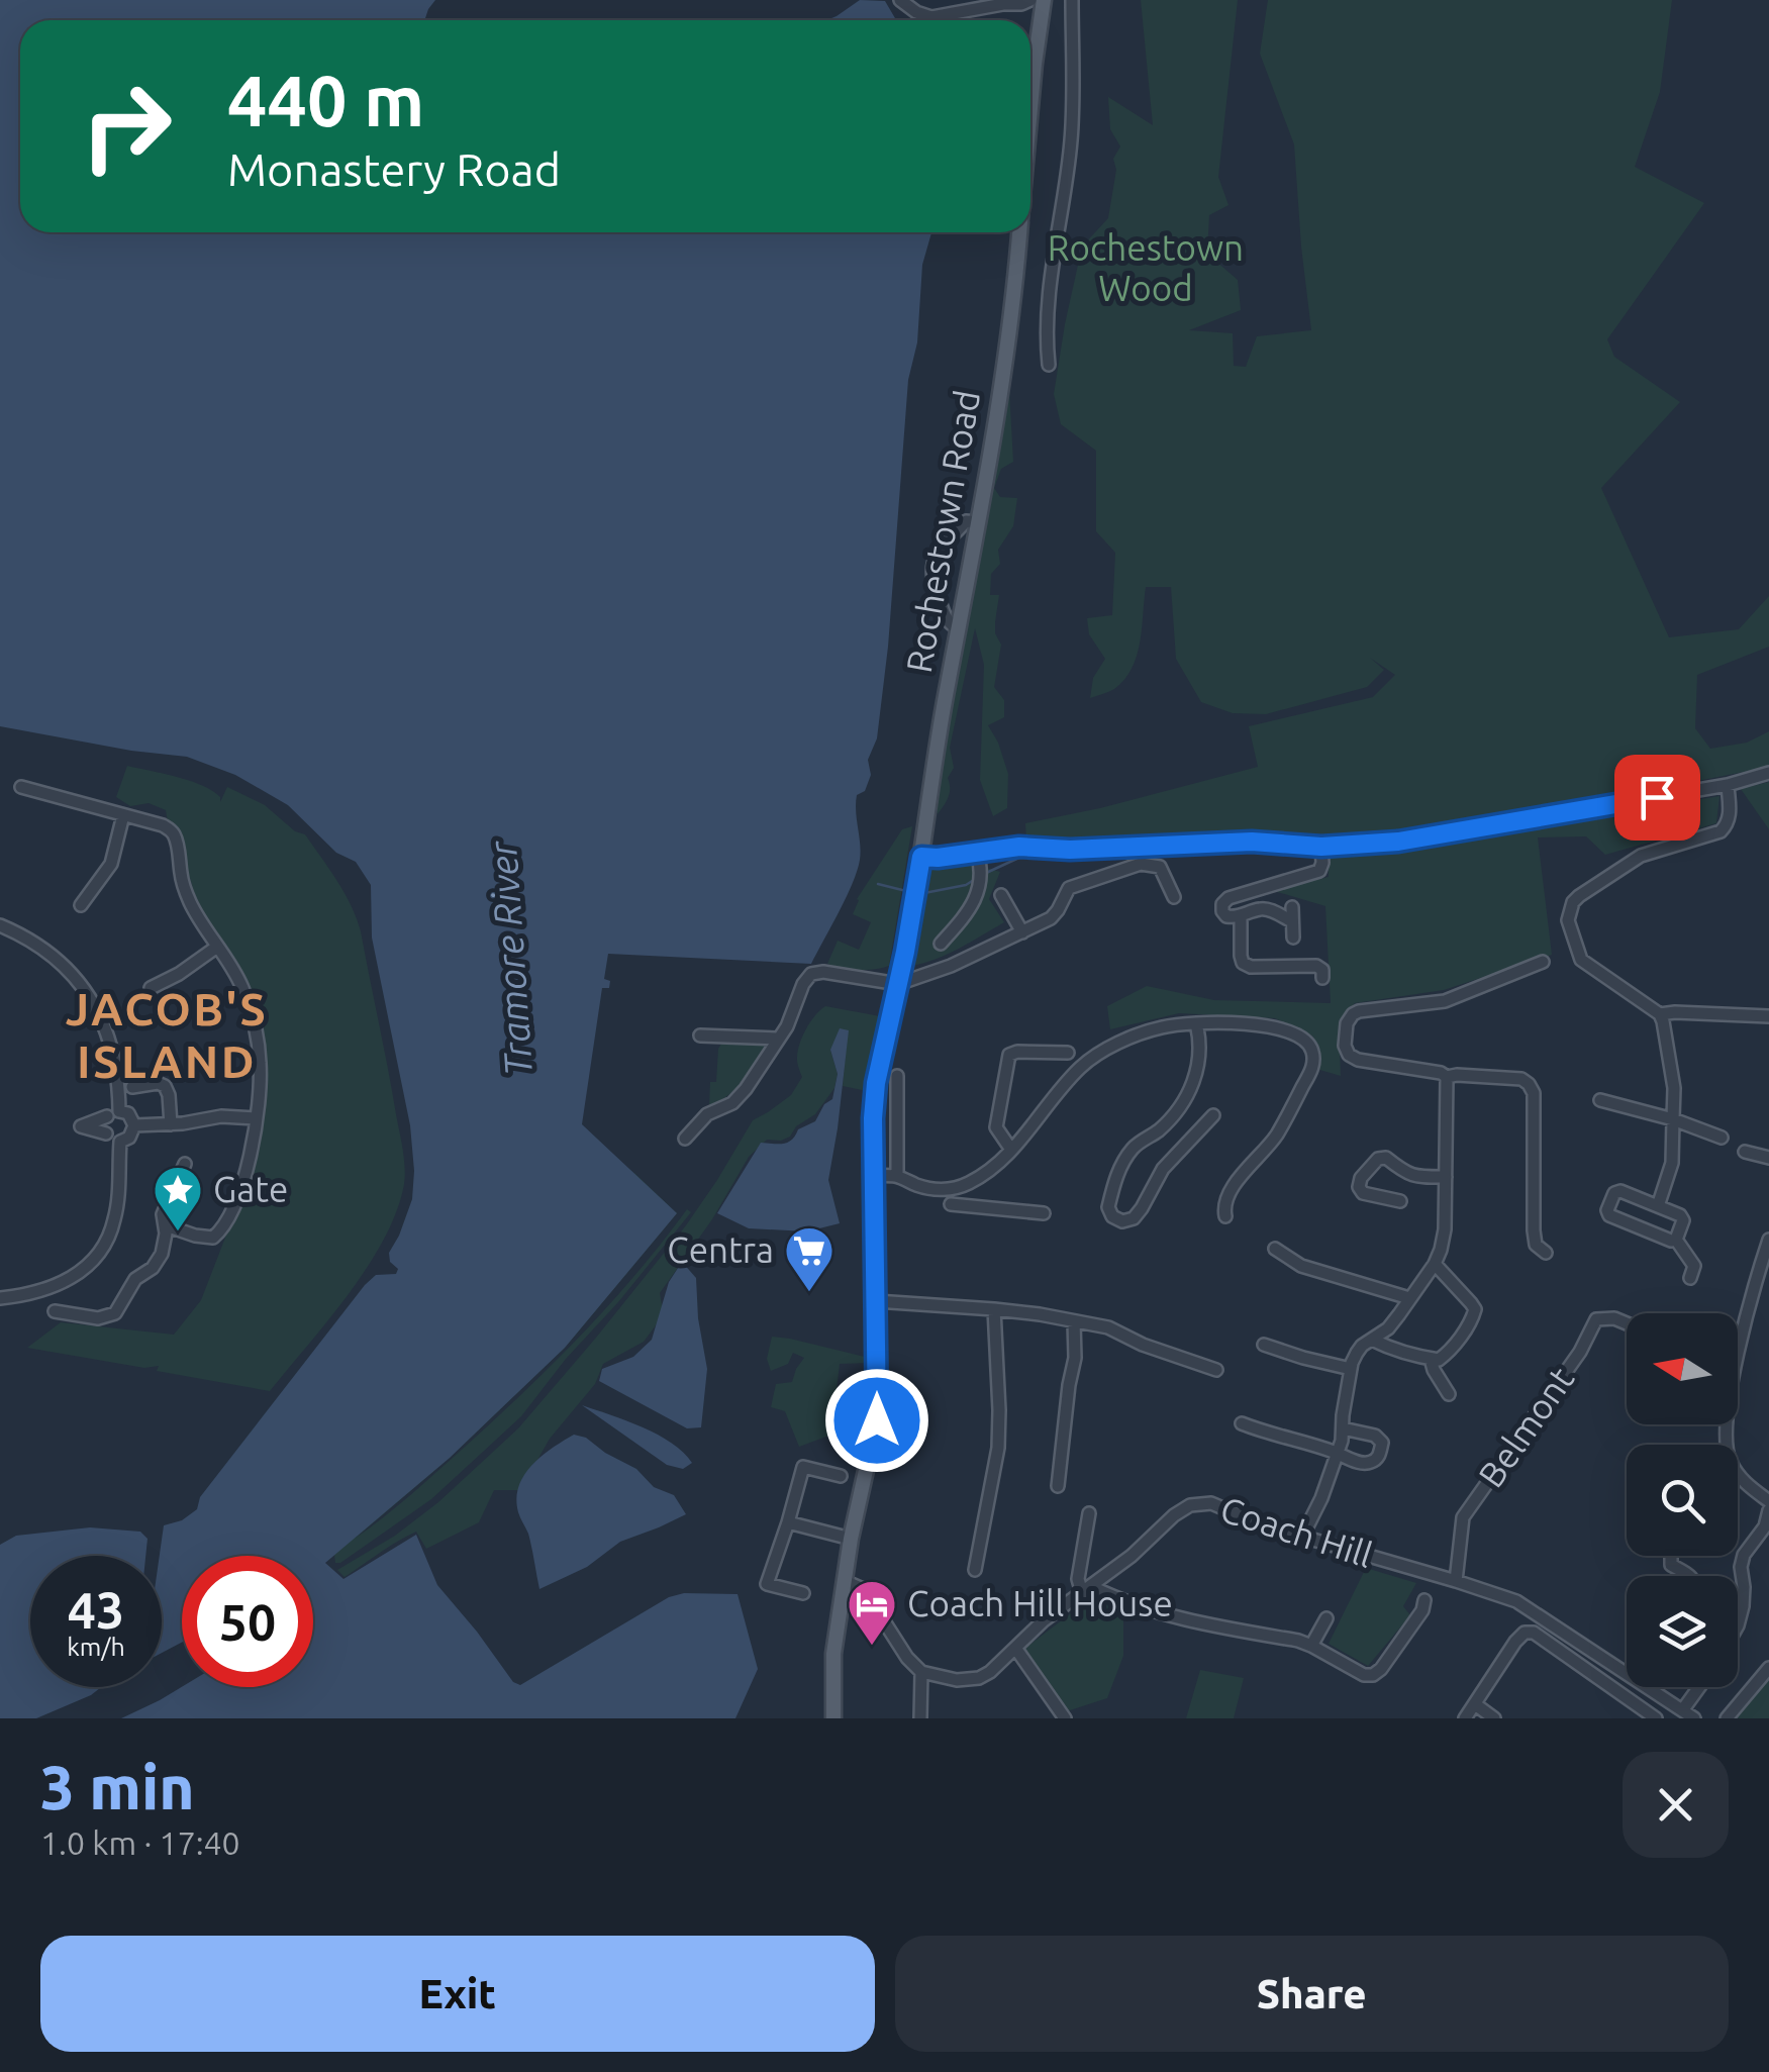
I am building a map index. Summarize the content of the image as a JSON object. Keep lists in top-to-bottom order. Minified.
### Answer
{"streets":{"main road":["Rochestown Road"],"street":["Belmont","Coach Hill"]},"crossings":[["Belmont","Coach Hill"]],"districts":["JACOB'S ISLAND"],"water":["Tramore River"],"parks":["Rochestown Wood"],"places":{"place":["Gate"],"supermarket":["Centra"],"hotel":["Coach Hill House"]},"north":"left","page":{"turn":["440 m","Monastery Road"],"speed":"43 km/h","limit":"50","heading":["3 min","1.0 km · 17:40"],"buttons":["Exit","Share"]}}
